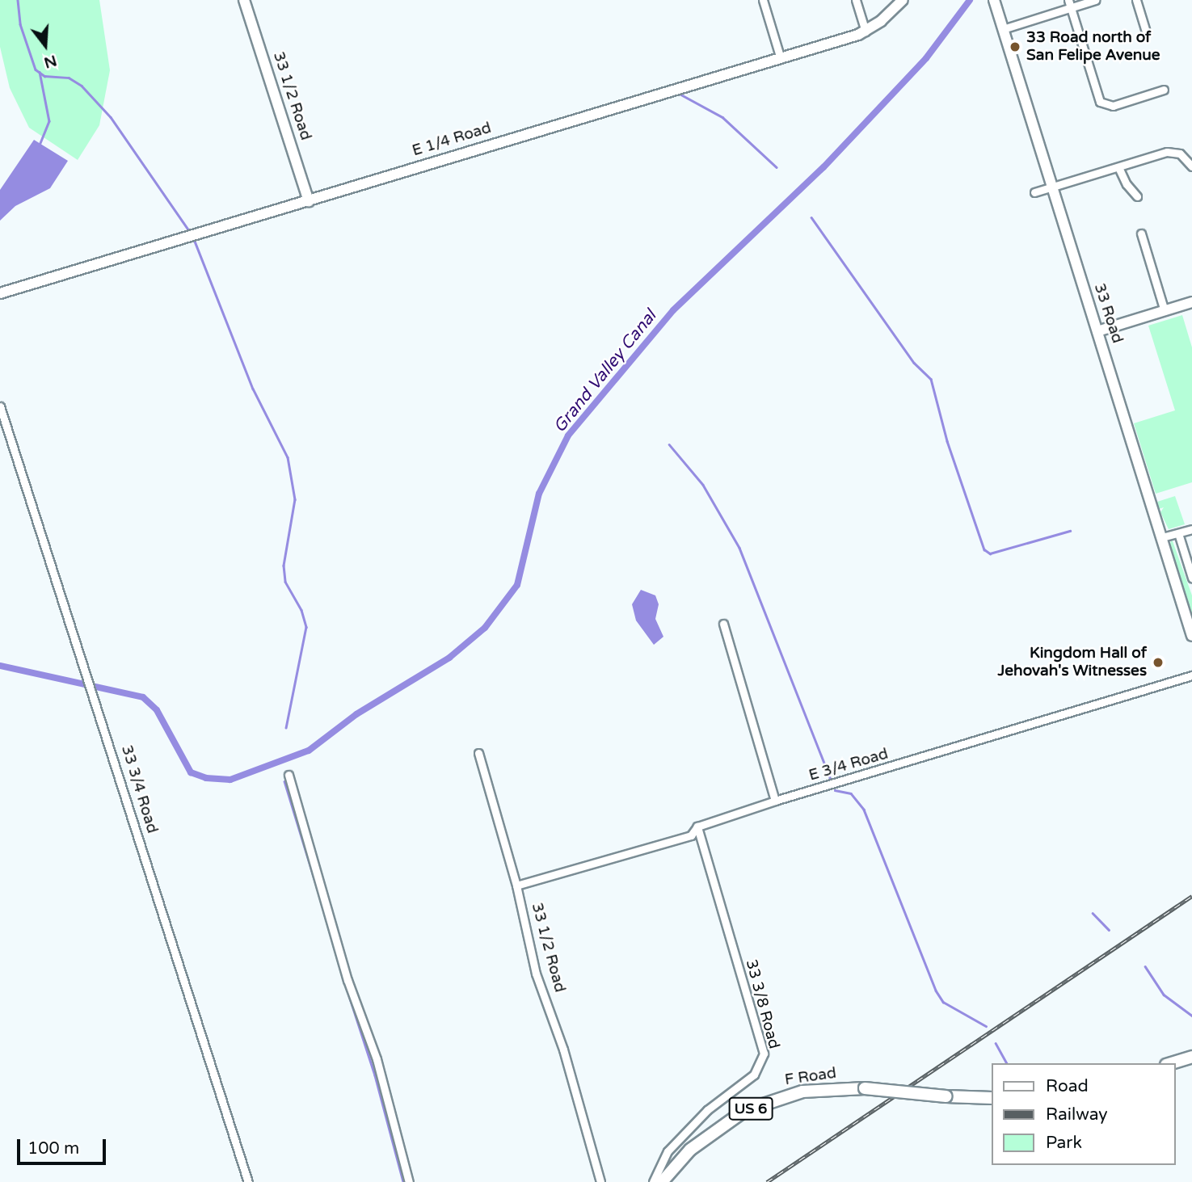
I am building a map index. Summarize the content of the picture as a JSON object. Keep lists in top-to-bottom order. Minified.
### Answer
{"streets":{"main road":["F Road","US 6"],"street":["33 1/2 Road","E 1/4 Road","33 Road","E 3/4 Road","33 3/4 Road","33 3/8 Road"]},"crossings":[["33 1/2 Road","E 1/4 Road"],["33 1/2 Road","E 3/4 Road"],["E 3/4 Road","33 3/8 Road"]],"water":["Grand Valley Canal"],"places":["33 Road north of San Felipe Avenue","Kingdom Hall of Jehovah's Witnesses"],"legend":["Road","Railway","Park"],"scale_bar":"100 m","north":"bottom"}
